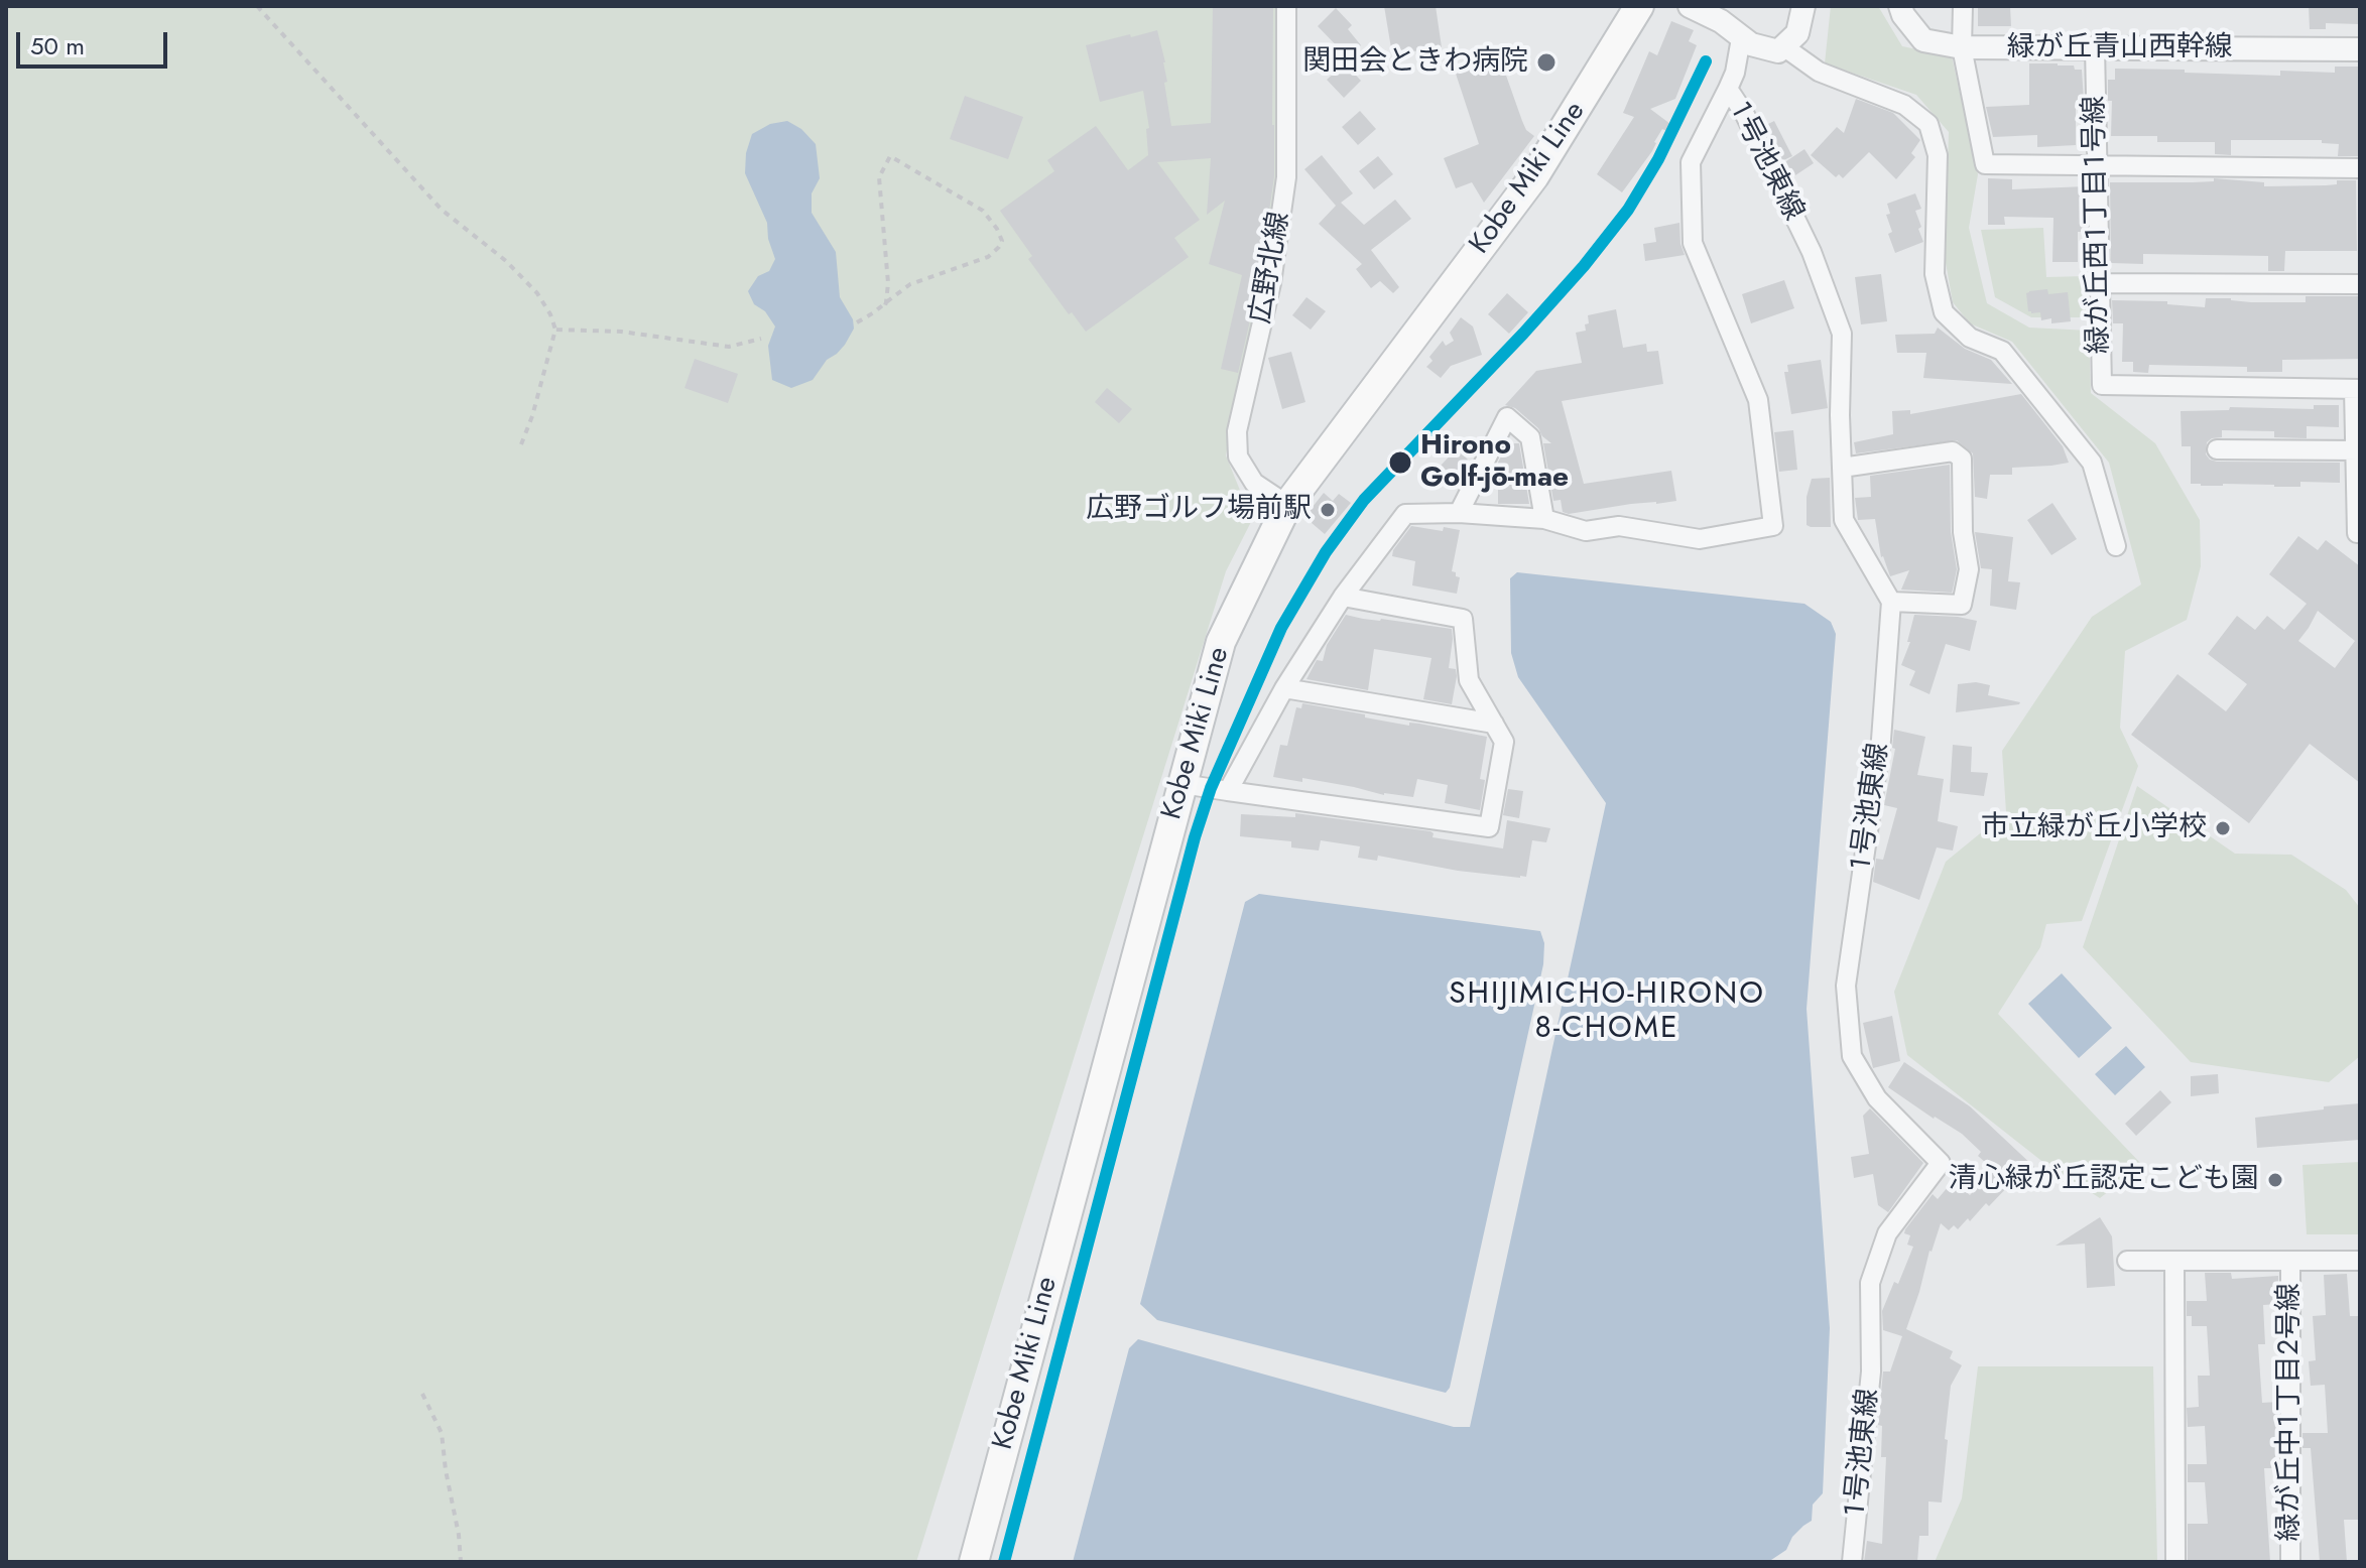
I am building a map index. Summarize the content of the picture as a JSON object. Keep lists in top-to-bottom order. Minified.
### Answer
{"streets":{"main road":["Kobe Miki Line"],"street":["緑が丘青山西幹線","１号池東線","緑が丘西１丁目１号線","広野北線","緑が丘中１丁目２号線"]},"crossings":[["緑が丘青山西幹線","緑が丘西１丁目１号線"],["Kobe Miki Line","広野北線"]],"districts":["SHIJIMICHO-HIRONO 8-CHOME"],"places":["関田会ときわ病院","Hirono Golf-jō-mae","広野ゴルフ場前駅","市立緑が丘小学校","清心緑が丘認定こども園"],"scale_bar":"50 m"}
